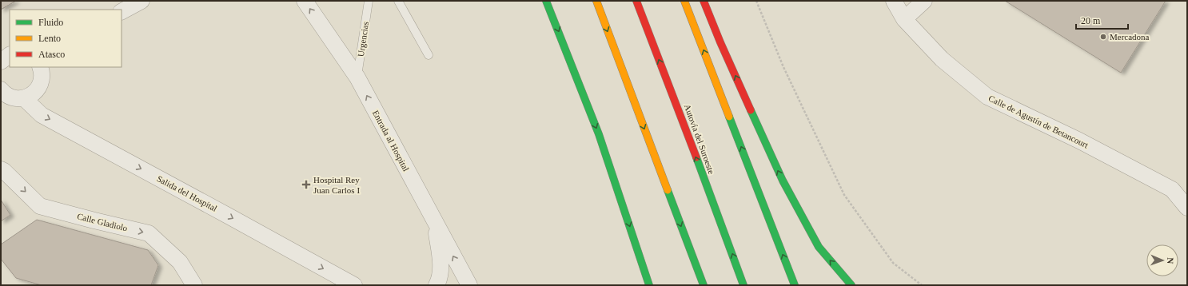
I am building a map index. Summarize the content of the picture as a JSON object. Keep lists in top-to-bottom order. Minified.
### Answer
{"streets":{"highway":["Autovía del Suroeste"],"street":["Calle de Agustín de Betancourt","Entrada al Hospital","Salida del Hospital","Calle Gladiolo"],"lane":["Urgencias"]},"crossings":[["Urgencias","Entrada al Hospital"]],"one_way":["Entrada al Hospital","Salida del Hospital","Calle Gladiolo"],"places":{"other":["Mercadona"],"health":["Hospital Rey Juan Carlos I"]},"legend":["Fluido","Lento","Atasco"],"scale_bar":"20 m","north":"right"}
